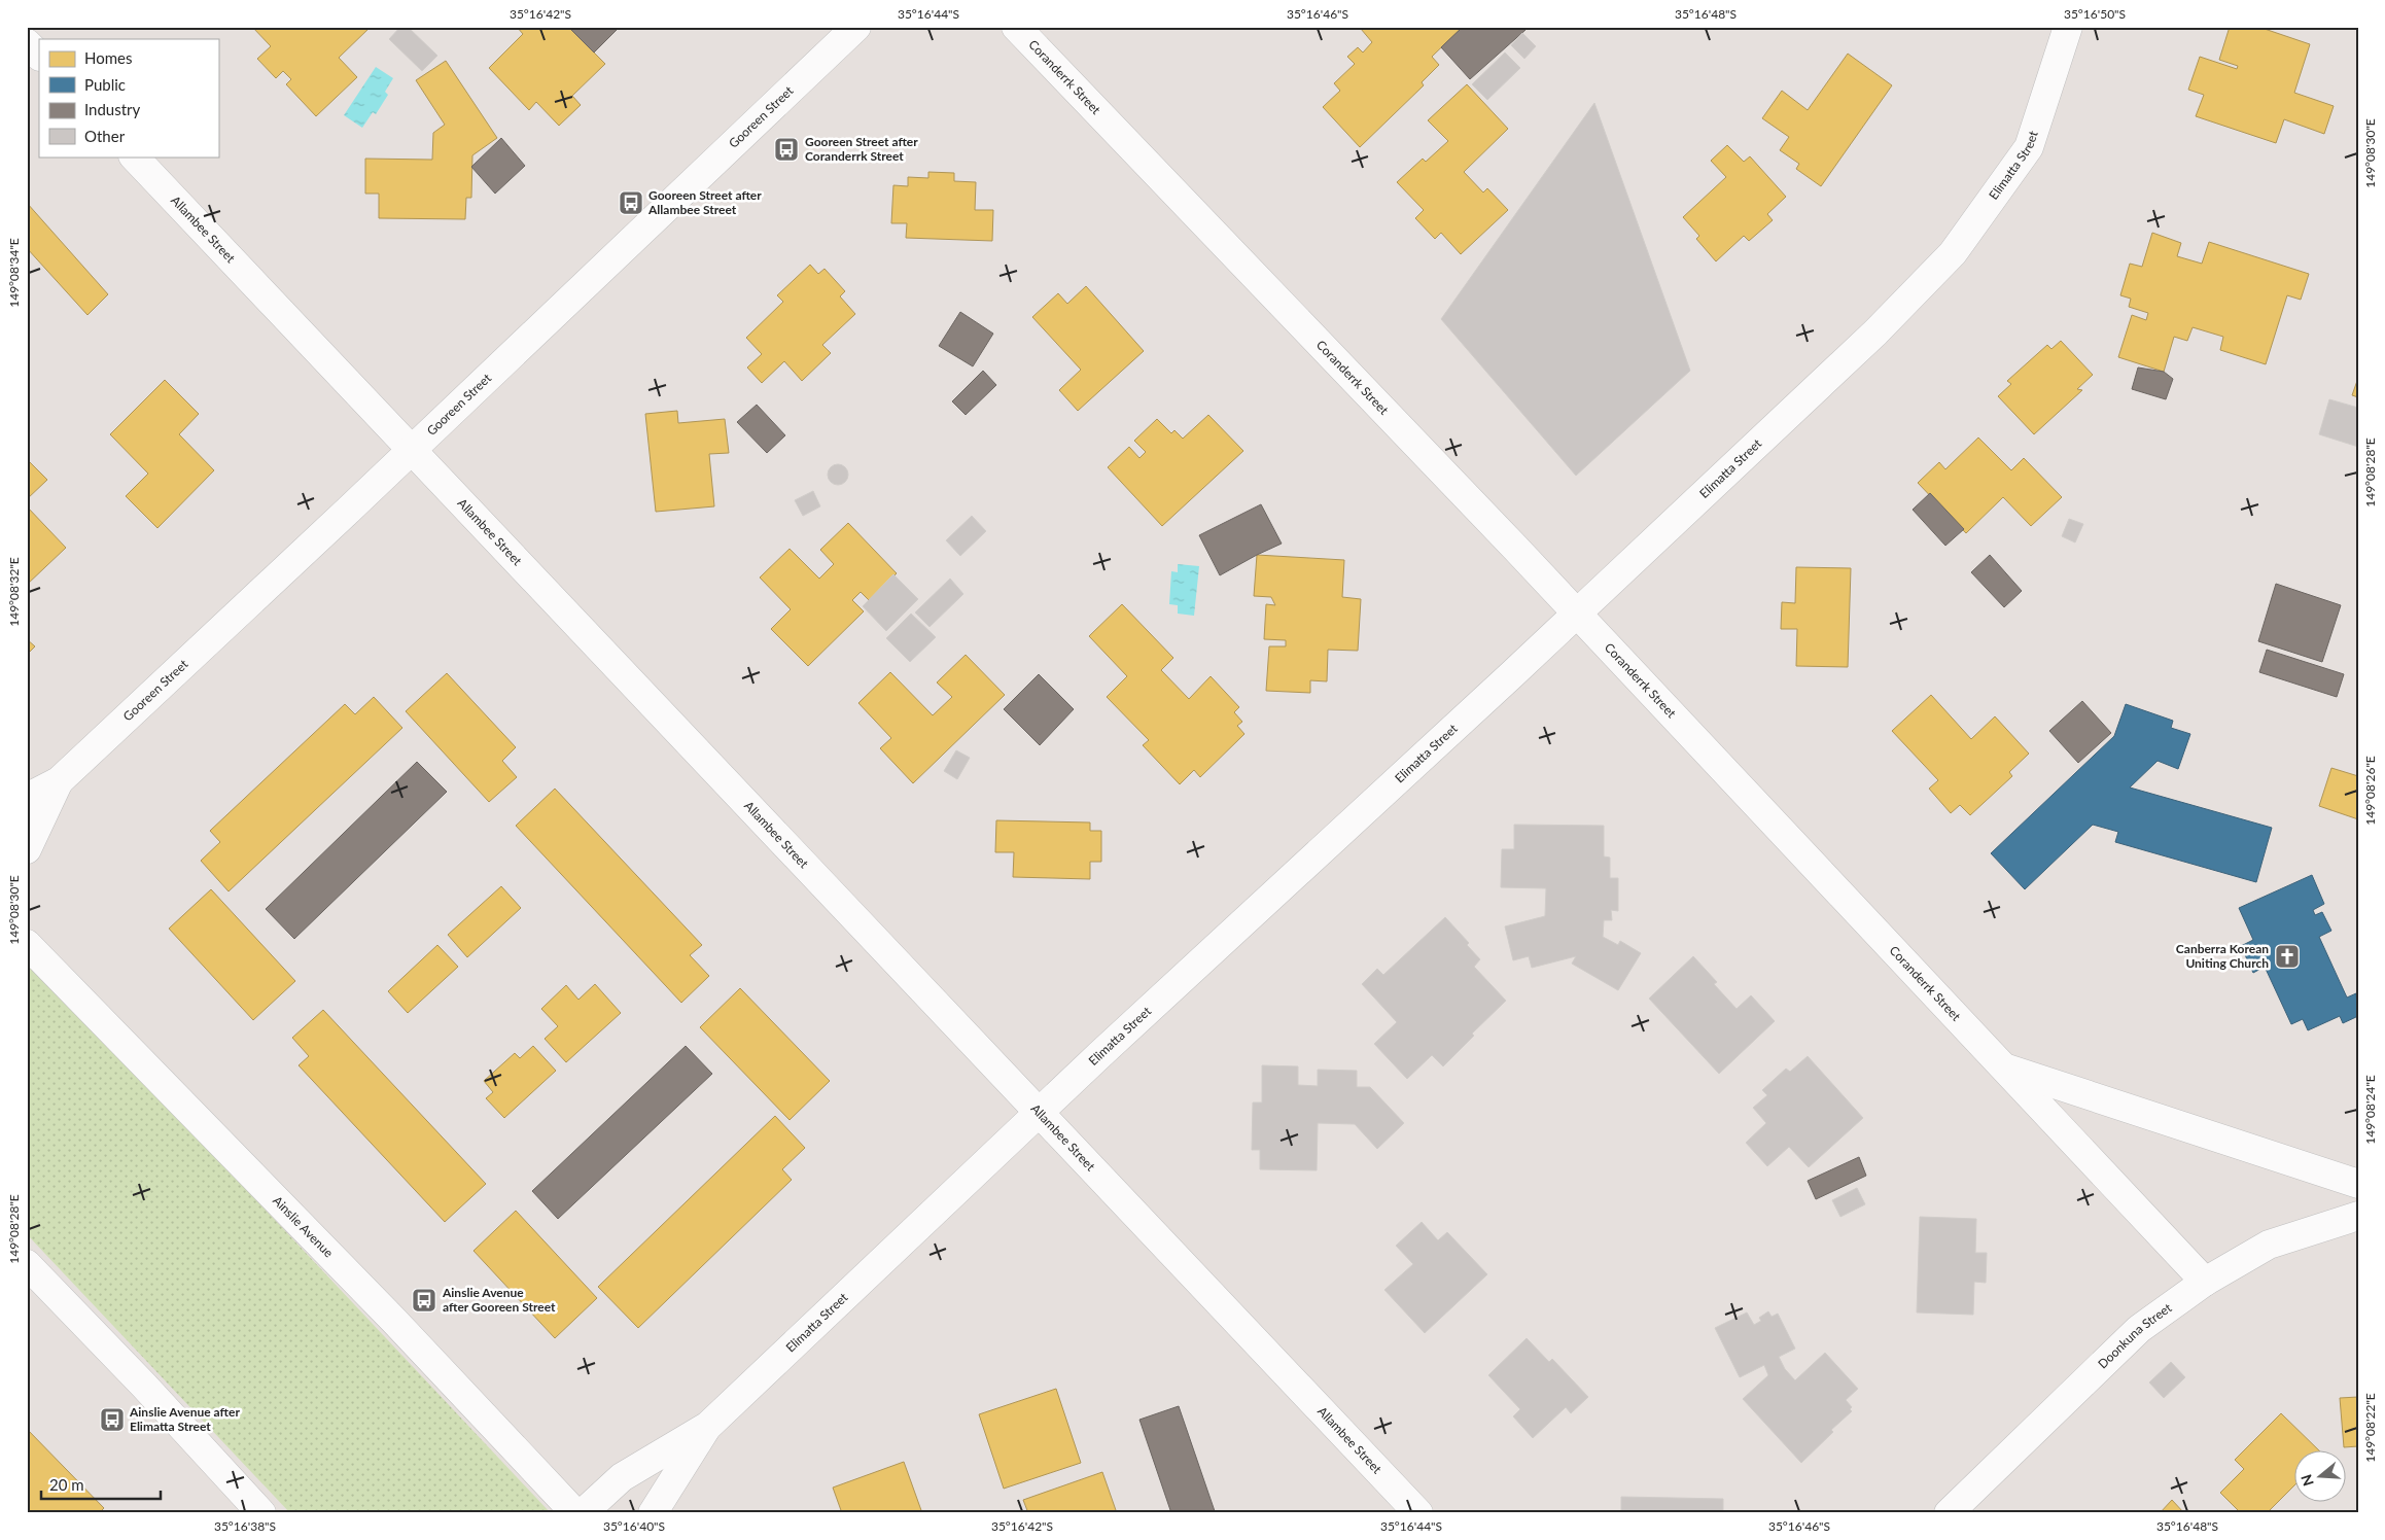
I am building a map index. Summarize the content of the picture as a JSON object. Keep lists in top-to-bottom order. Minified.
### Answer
{"streets":{"street":["Coranderrk Street","Gooreen Street","Elimatta Street","Allambee Street","Ainslie Avenue","Doonkuna Street"]},"crossings":[["Coranderrk Street","Elimatta Street"],["Gooreen Street","Allambee Street"],["Elimatta Street","Allambee Street"]],"places":{"bus stop":["Gooreen Street after Coranderrk Street","Gooreen Street after Allambee Street","Ainslie Avenue after Gooreen Street","Ainslie Avenue after Elimatta Street"],"church":["Canberra Korean Uniting Church"]},"legend":["Homes","Public","Industry","Other"],"scale_bar":"20 m","north":"left","coordinates":["35°16'42\"S","35°16'44\"S","35°16'46\"S","35°16'48\"S","35°16'50\"S","149°08'30\"E","149°08'34\"E","149°08'28\"E","149°08'32\"E","149°08'26\"E","149°08'24\"E","149°08'22\"E","35°16'38\"S","35°16'40\"S"]}
